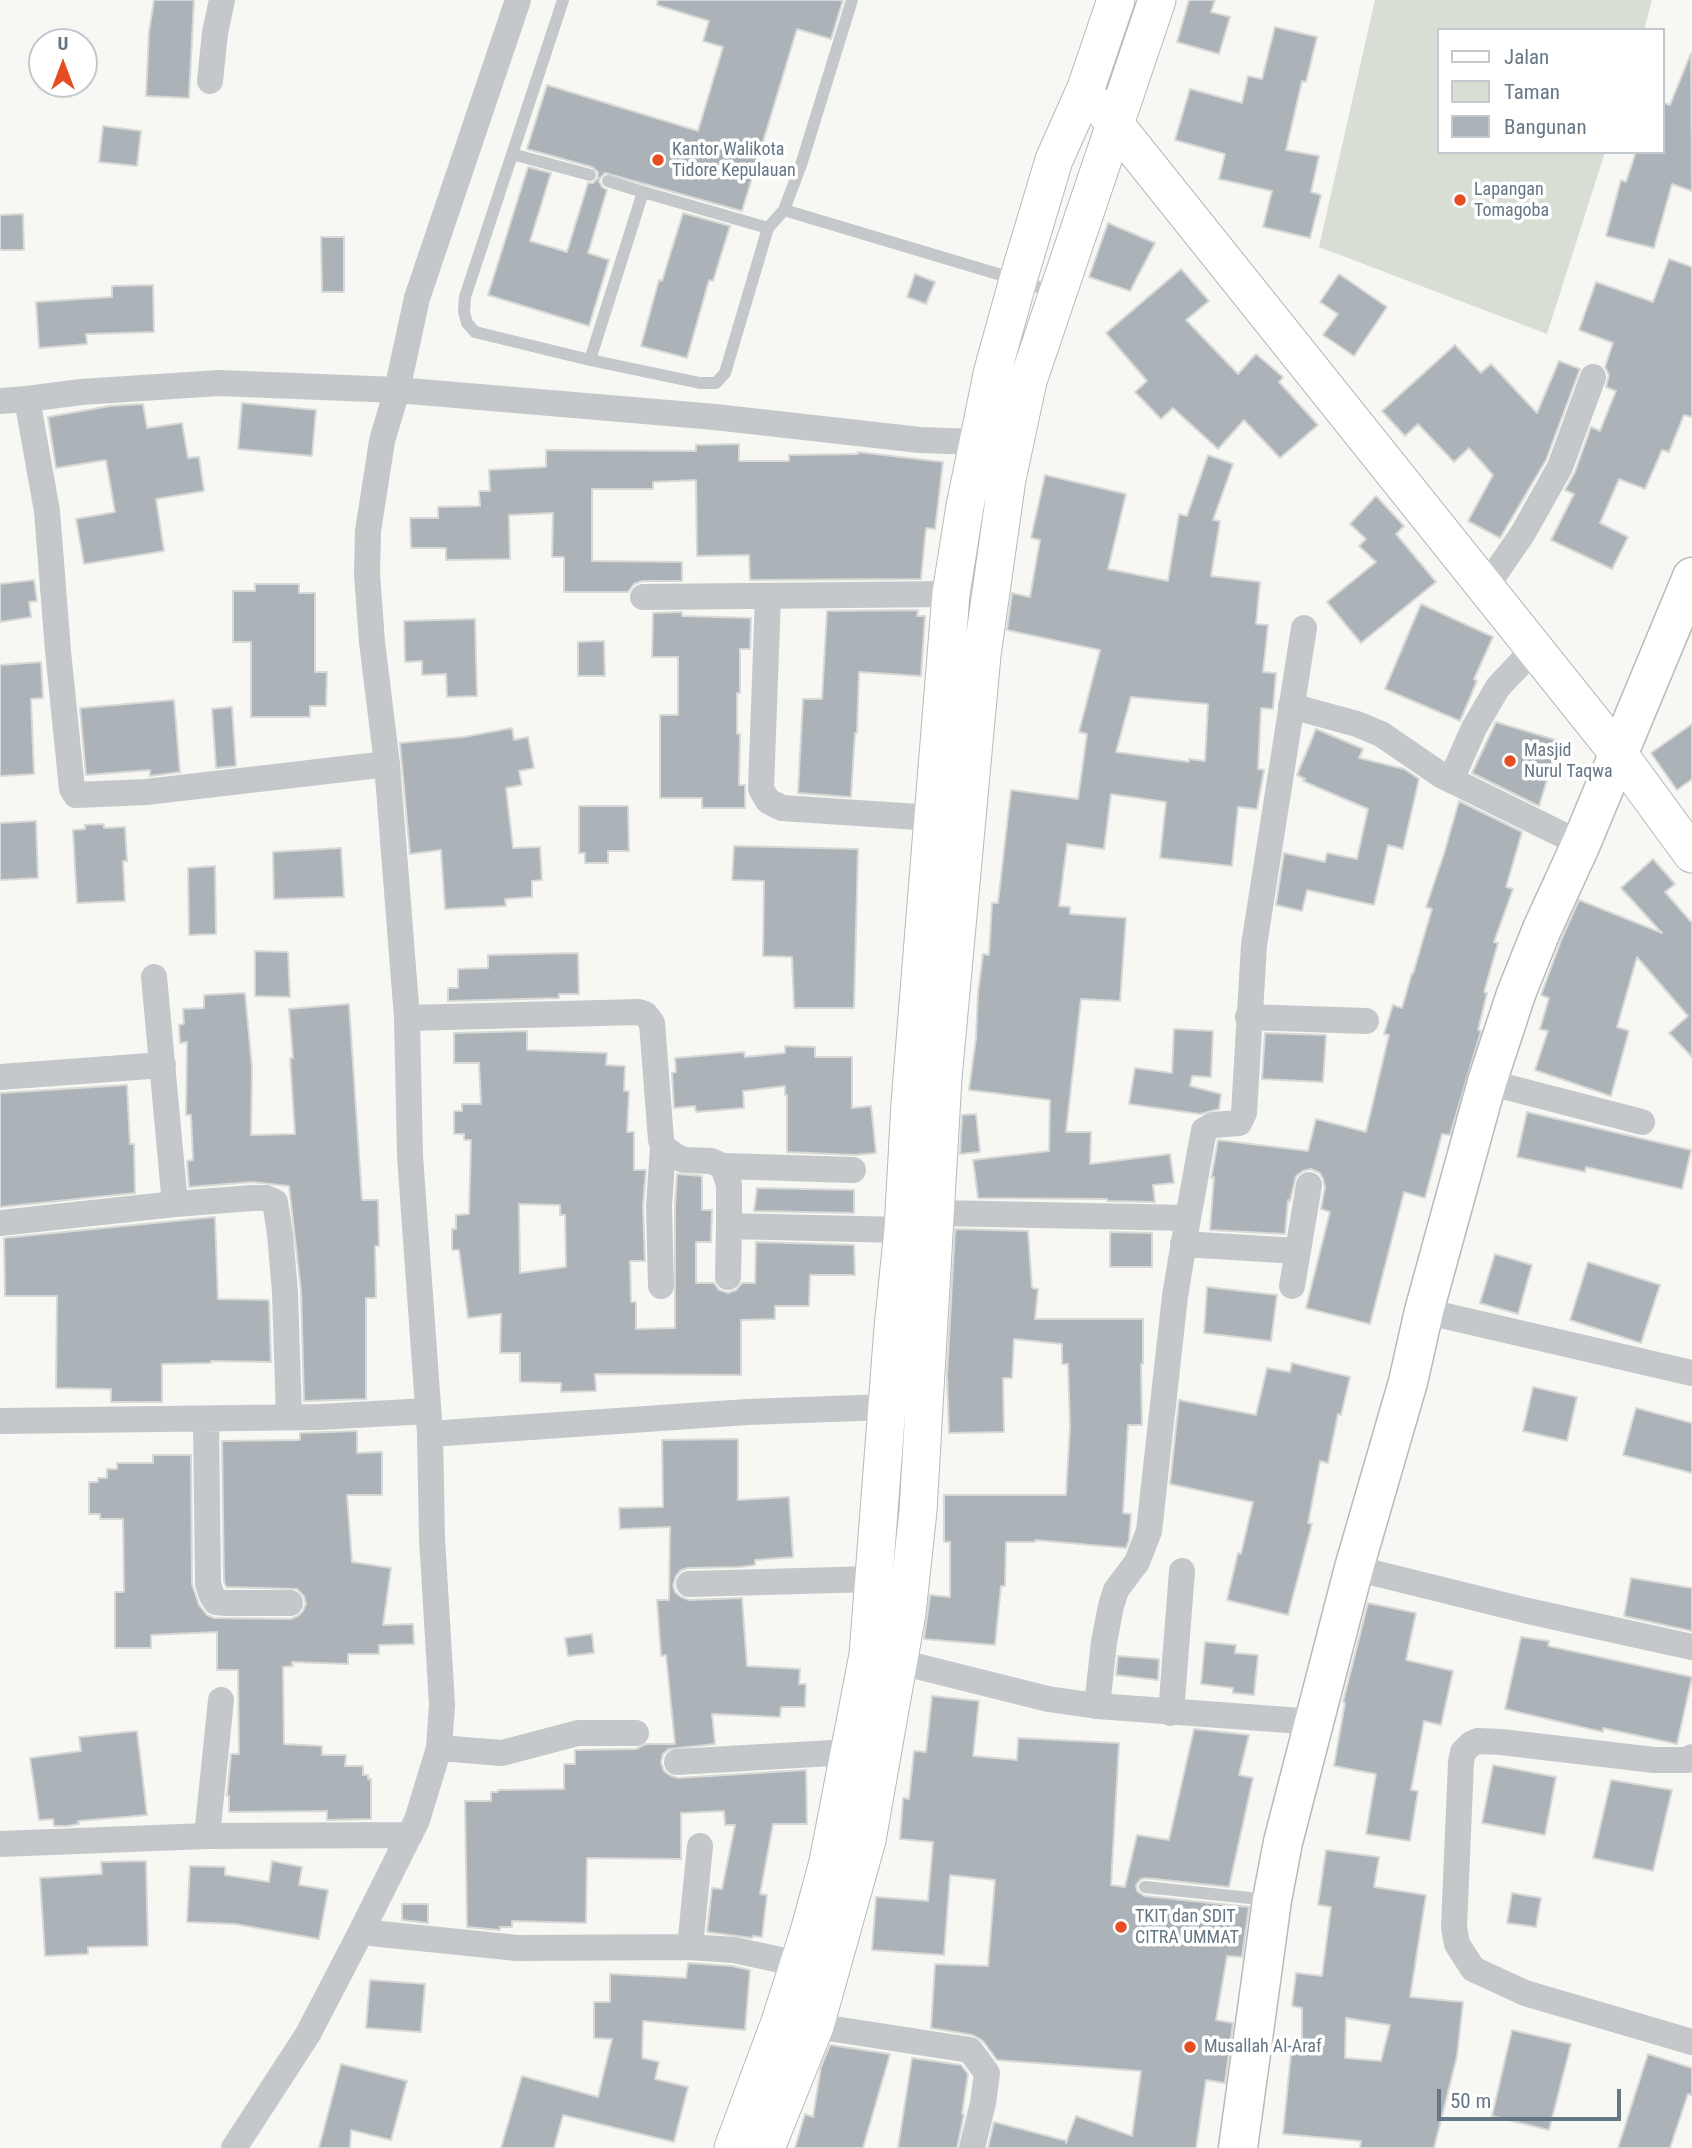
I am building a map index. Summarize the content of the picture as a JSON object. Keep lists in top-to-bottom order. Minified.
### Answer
{"places":["Kantor Walikota Tidore Kepulauan","Lapangan Tomagoba","Masjid Nurul Taqwa","TKIT dan SDIT CITRA UMMAT","Musallah Al-Araf"],"legend":["Jalan","Taman","Bangunan"],"scale_bar":"50 m","north":"top"}
